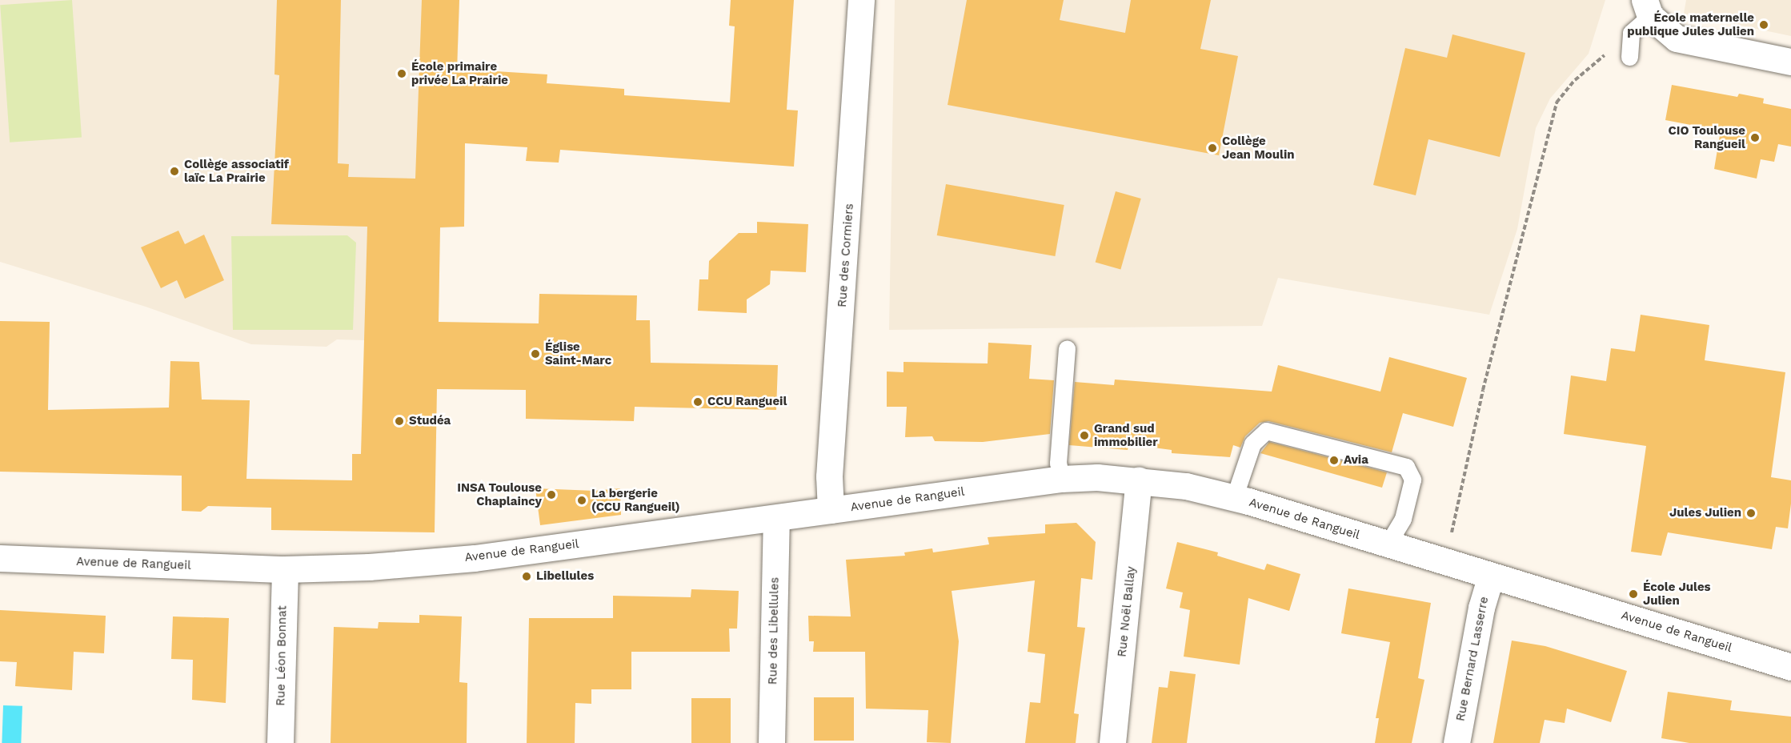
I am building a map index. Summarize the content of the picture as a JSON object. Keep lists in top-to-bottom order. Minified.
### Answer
{"streets":{"street":["Rue des Cormiers","Avenue de Rangueil","Rue Noël Ballay","Rue des Libellules","Rue Léon Bonnat","Rue Bernard Lasserre"]},"crossings":[["Rue des Cormiers","Avenue de Rangueil"],["Avenue de Rangueil","Rue Noël Ballay"],["Avenue de Rangueil","Rue des Libellules"],["Avenue de Rangueil","Rue Léon Bonnat"],["Avenue de Rangueil","Rue Bernard Lasserre"]],"places":["École maternelle publique Jules Julien","École primaire privée La Prairie","CIO Toulouse Rangueil","Collège Jean Moulin","Collège associatif laïc La Prairie","Église Saint-Marc","CCU Rangueil","Studéa","Grand sud immobilier","Avia","INSA Toulouse Chaplaincy","La bergerie (CCU Rangueil)","Jules Julien","Libellules","École Jules Julien"]}
